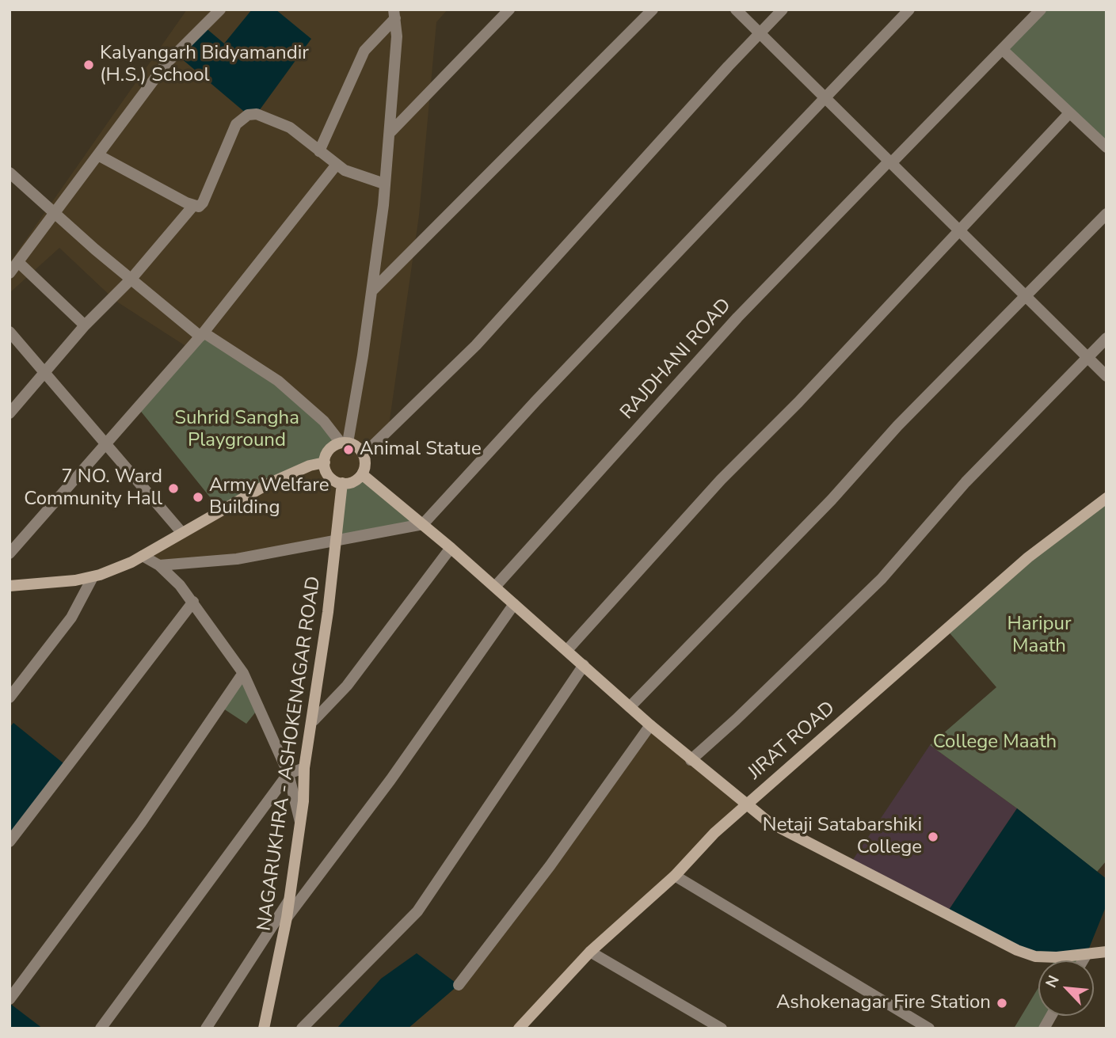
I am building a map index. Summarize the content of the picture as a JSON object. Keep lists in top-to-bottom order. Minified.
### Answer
{"streets":{"main road":["JIRAT ROAD","NAGARUKHRA - ASHOKENAGAR ROAD"],"street":["RAJDHANI ROAD"]},"parks":["Suhrid Sangha Playground","Haripur Maath","College Maath"],"places":["Kalyangarh Bidyamandir (H.S.) School","Animal Statue","7 NO. Ward Community Hall","Army Welfare Building","Netaji Satabarshiki College","Ashokenagar Fire Station"],"north":"top left"}
